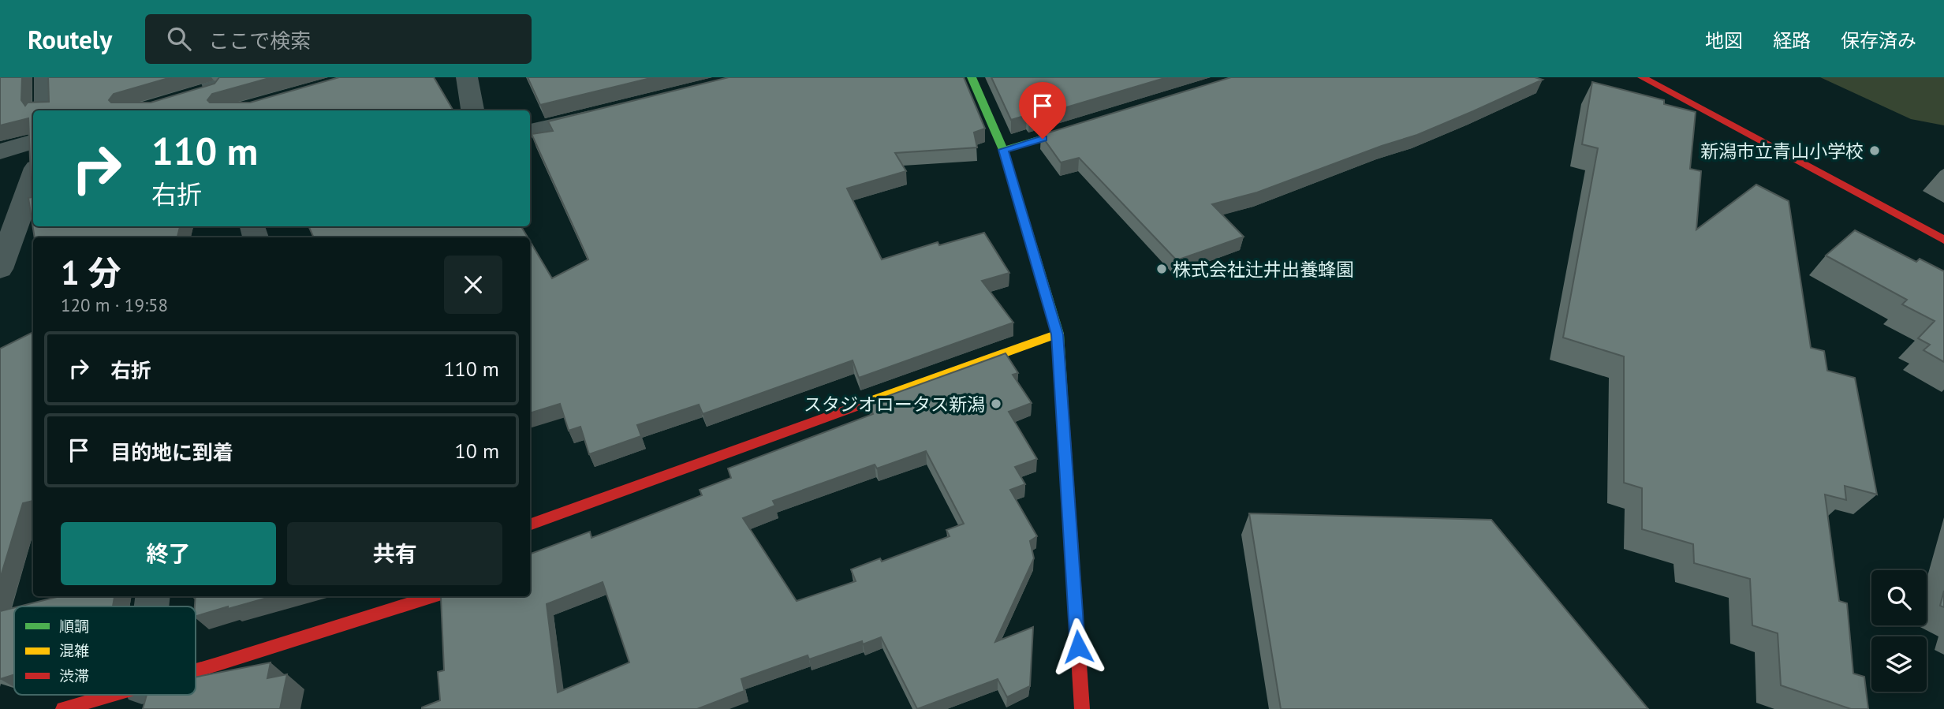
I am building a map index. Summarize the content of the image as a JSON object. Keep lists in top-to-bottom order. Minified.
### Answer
{"places":["新潟市立青山小学校","株式会社辻井出養蜂園","スタジオロータス新潟"],"legend":["順調","混雑","渋滞"],"page":{"header":"Routely","search":"ここで検索","nav":["地図","経路","保存済み"],"turn":["110 m","右折"],"heading":["1 分","120 m · 19:58"],"list":[{"name":"右折","value":"110 m"},{"name":"目的地に到着","value":"10 m"}],"buttons":["終了","共有"]}}
